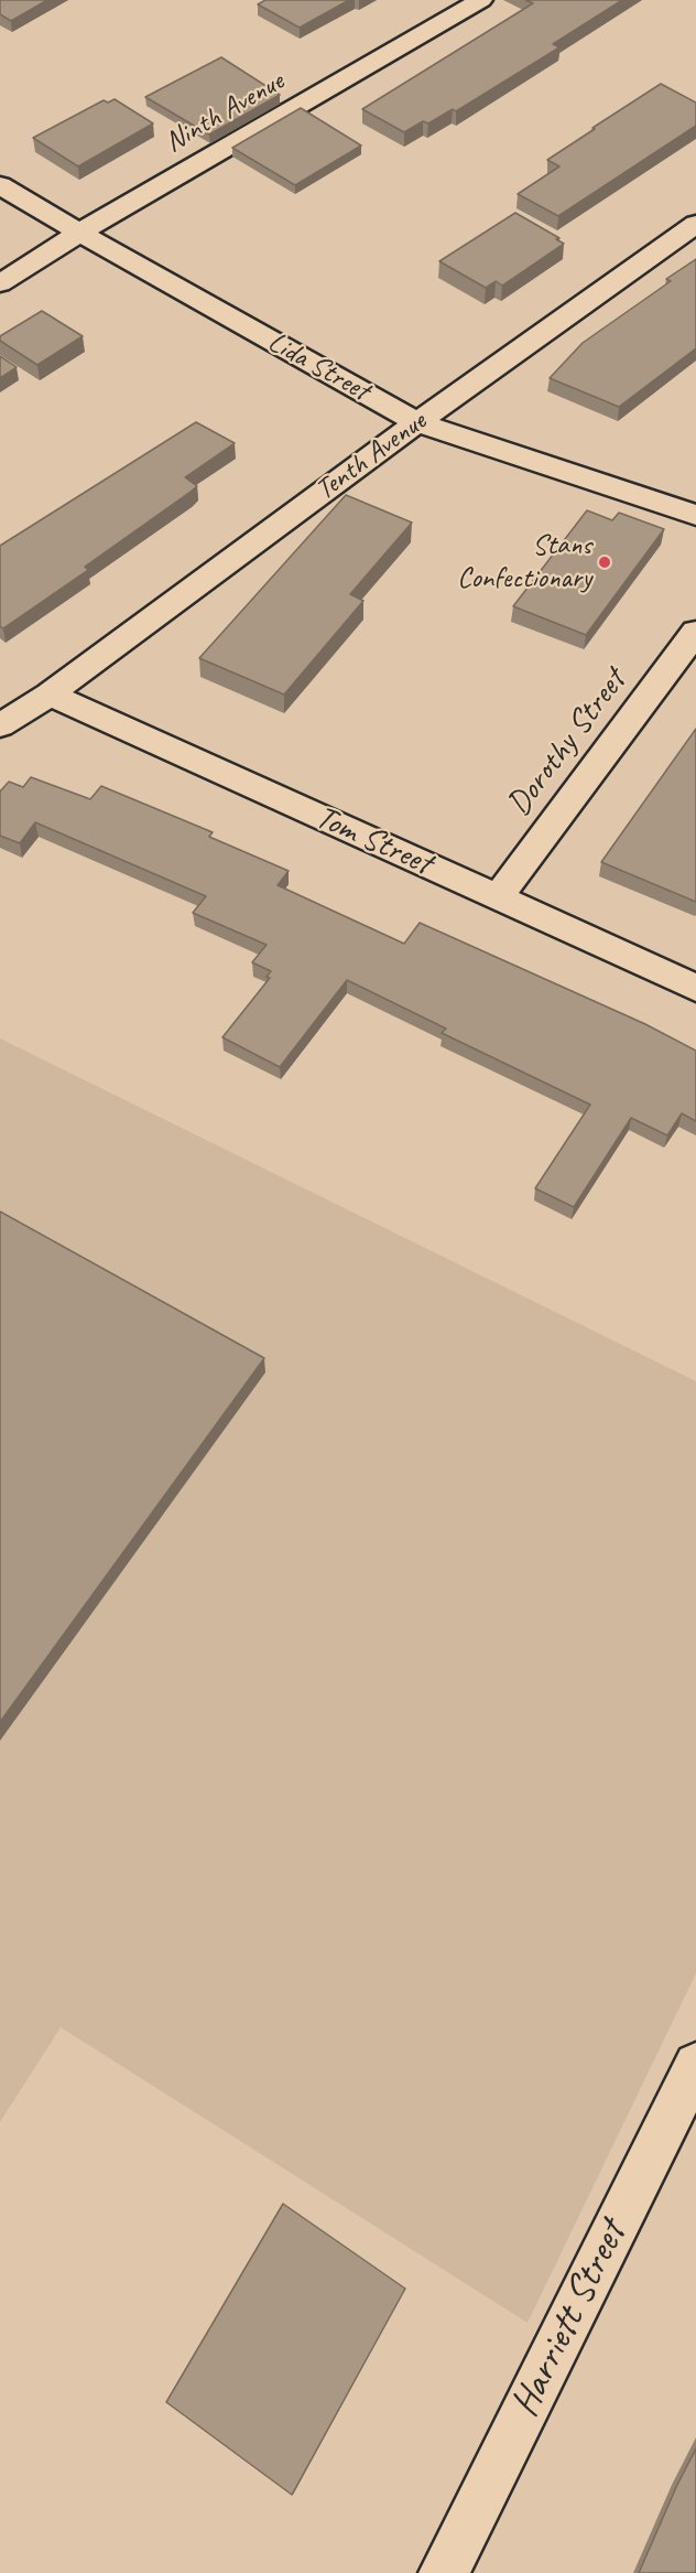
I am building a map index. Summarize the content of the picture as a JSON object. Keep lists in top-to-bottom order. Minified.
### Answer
{"streets":{"street":["Ninth Avenue","Lida Street","Tenth Avenue","Dorothy Street","Tom Street","Harriett Street"]},"crossings":[["Ninth Avenue","Lida Street"],["Lida Street","Tenth Avenue"],["Tenth Avenue","Tom Street"],["Dorothy Street","Tom Street"]],"places":["Stans Confectionary"]}
